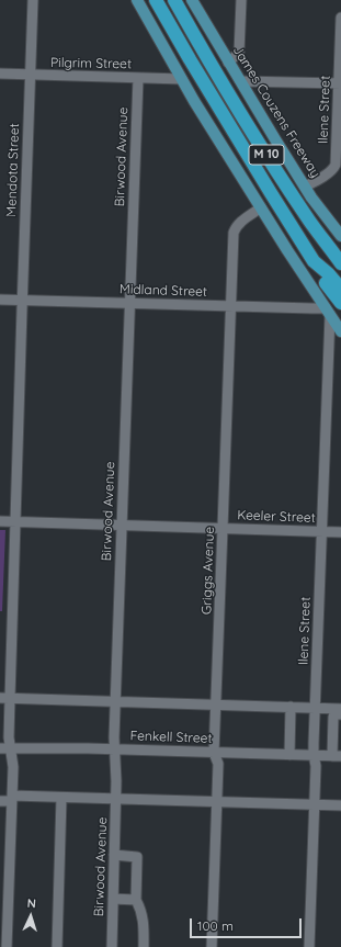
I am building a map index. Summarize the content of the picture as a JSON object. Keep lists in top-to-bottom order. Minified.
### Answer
{"streets":{"highway":["M 10"],"main road":["James Couzens Freeway"],"street":["Pilgrim Street","Ilene Street","Birwood Avenue","Mendota Street","Midland Street","Keeler Street","Griggs Avenue","Fenkell Street"]},"crossings":[["Pilgrim Street","Birwood Avenue"],["Pilgrim Street","Mendota Street"],["Ilene Street","James Couzens Freeway"],["Ilene Street","Midland Street"],["Ilene Street","Keeler Street"],["Ilene Street","Fenkell Street"],["Birwood Avenue","Midland Street"],["Birwood Avenue","Keeler Street"],["Birwood Avenue","Fenkell Street"],["Mendota Street","Midland Street"],["Mendota Street","Keeler Street"],["Mendota Street","Fenkell Street"],["Midland Street","Griggs Avenue"],["Keeler Street","Griggs Avenue"],["Griggs Avenue","Fenkell Street"]],"scale_bar":"100 m","north":"top"}
